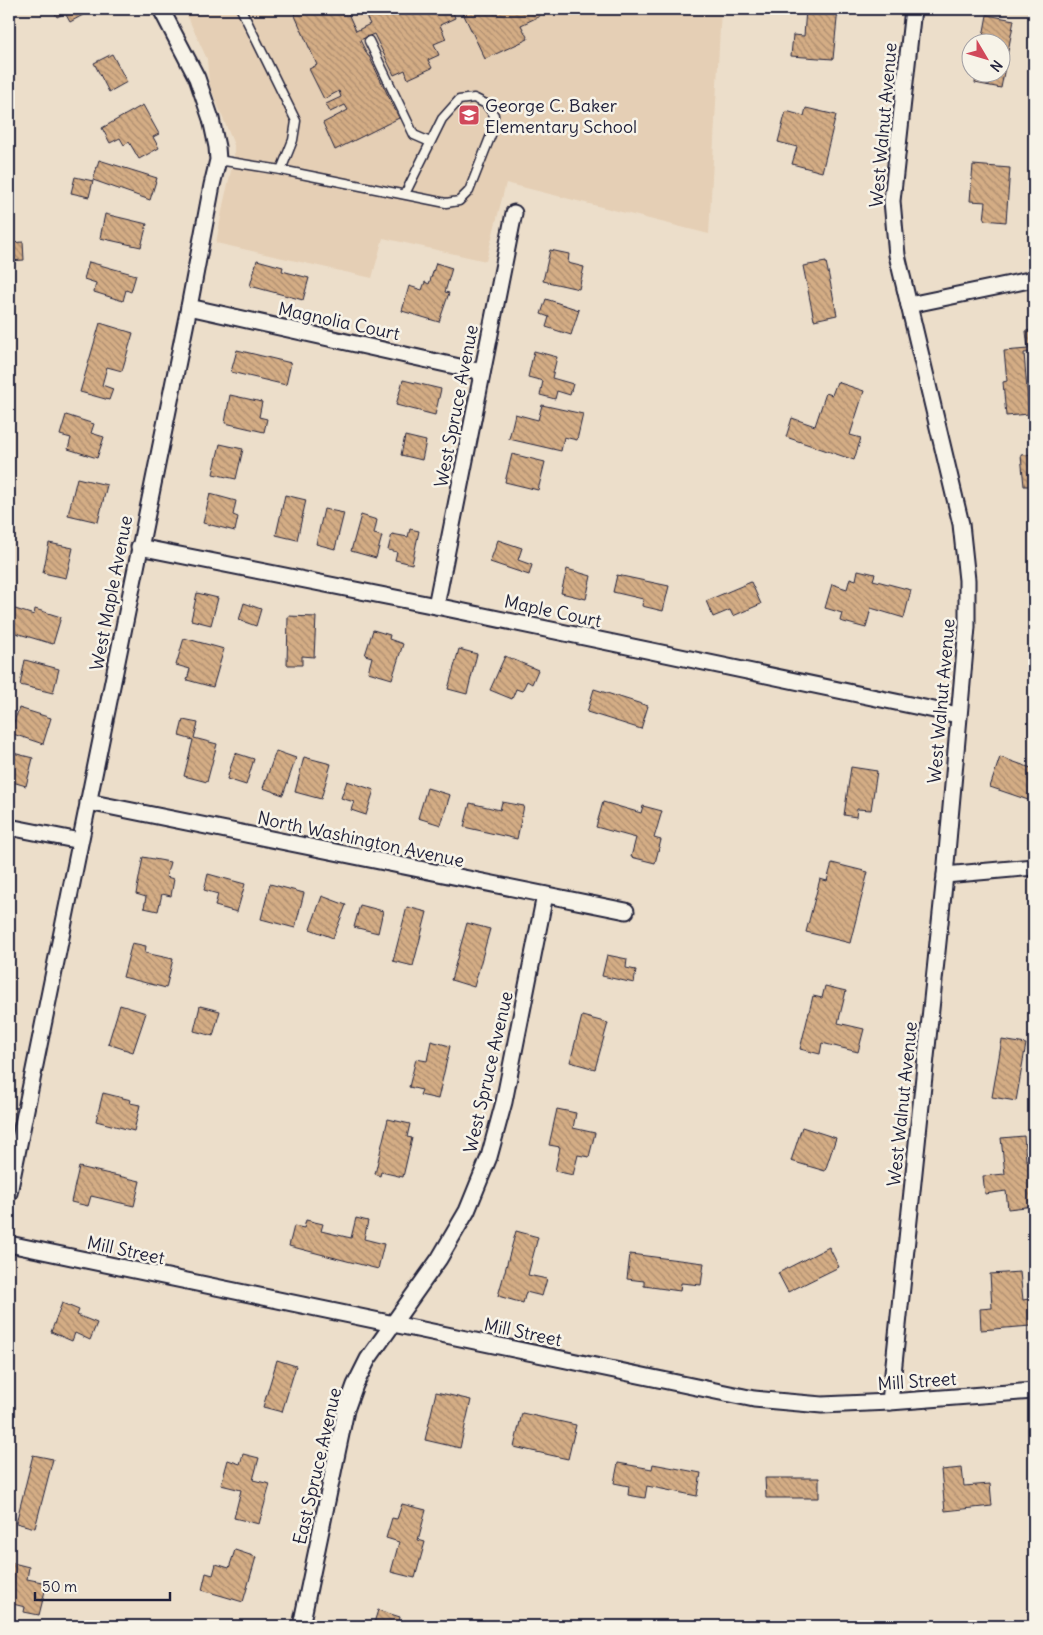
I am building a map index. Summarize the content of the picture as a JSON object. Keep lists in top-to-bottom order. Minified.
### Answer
{"streets":{"street":["West Walnut Avenue","Magnolia Court","West Spruce Avenue","West Maple Avenue","Maple Court","North Washington Avenue","Mill Street","East Spruce Avenue"]},"crossings":[["West Walnut Avenue","Maple Court"],["West Walnut Avenue","Mill Street"],["Magnolia Court","West Spruce Avenue"],["Magnolia Court","West Maple Avenue"],["West Spruce Avenue","Maple Court"],["West Spruce Avenue","North Washington Avenue"],["West Spruce Avenue","Mill Street"],["West Spruce Avenue","East Spruce Avenue"],["West Maple Avenue","Maple Court"],["West Maple Avenue","North Washington Avenue"],["Mill Street","East Spruce Avenue"]],"places":{"school or university":["George C. Baker Elementary School"]},"scale_bar":"50 m","north":"bottom right"}
